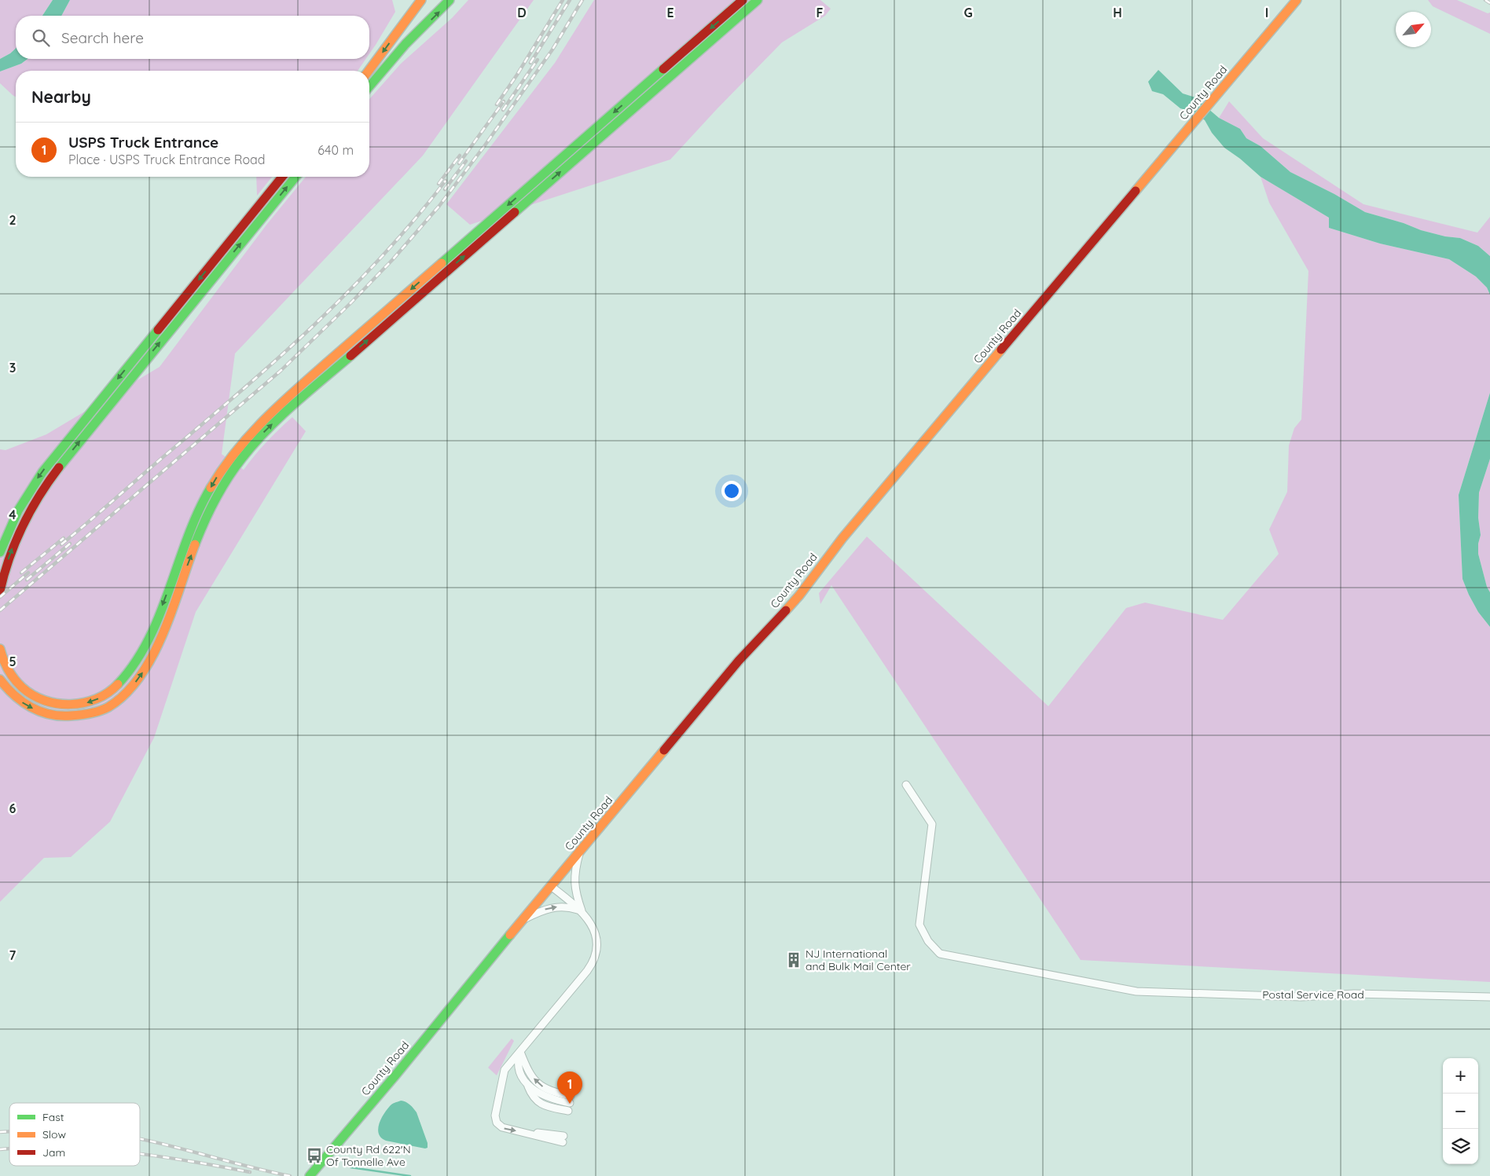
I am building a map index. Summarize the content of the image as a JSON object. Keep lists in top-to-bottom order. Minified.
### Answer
{"streets":{"main road":["County Road"],"street":["Postal Service Road"]},"places":{"building":["NJ International and Bulk Mail Center"],"bus stop":["County Rd 622'N Of Tonnelle Ave"]},"legend":["Fast","Slow","Jam"],"north":"top right","page":{"search":"Search here","heading":"Nearby","list":[{"mark":"1","name":"USPS Truck Entrance","note":"Place · USPS Truck Entrance Road","value":"640 m"}],"map_buttons":["+","−"],"pins":"1"},"grid":{"columns":["D","E","F","G","H","I"],"rows":["2","3","4","5","6","7"]}}
